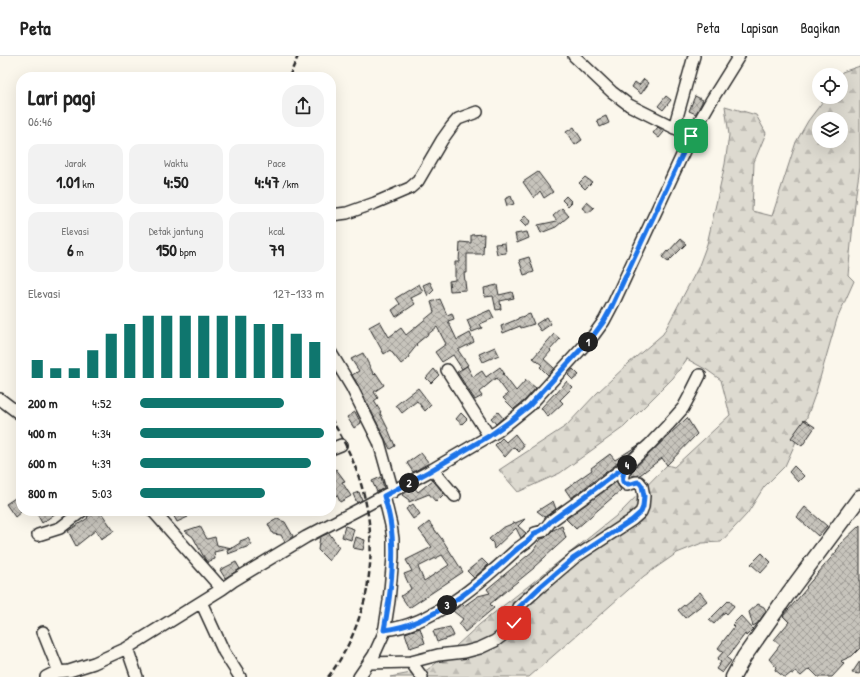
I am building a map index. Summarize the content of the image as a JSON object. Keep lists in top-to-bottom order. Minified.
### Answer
{"page":{"header":"Peta","nav":["Peta","Lapisan","Bagikan"],"heading":["Lari pagi","06:46"],"stats":[["Jarak","1.01 km"],["Waktu","4:50"],["Pace","4:47 /km"],["Elevasi","6 m"],["Detak jantung","150 bpm"],["kcal","79"]],"chart":["Elevasi","127–133 m"],"pins":["1","4","2","3"],"list":[{"name":"200 m","note":"4:52"},{"name":"400 m","note":"4:34"},{"name":"600 m","note":"4:39"},{"name":"800 m","note":"5:03"}]}}
